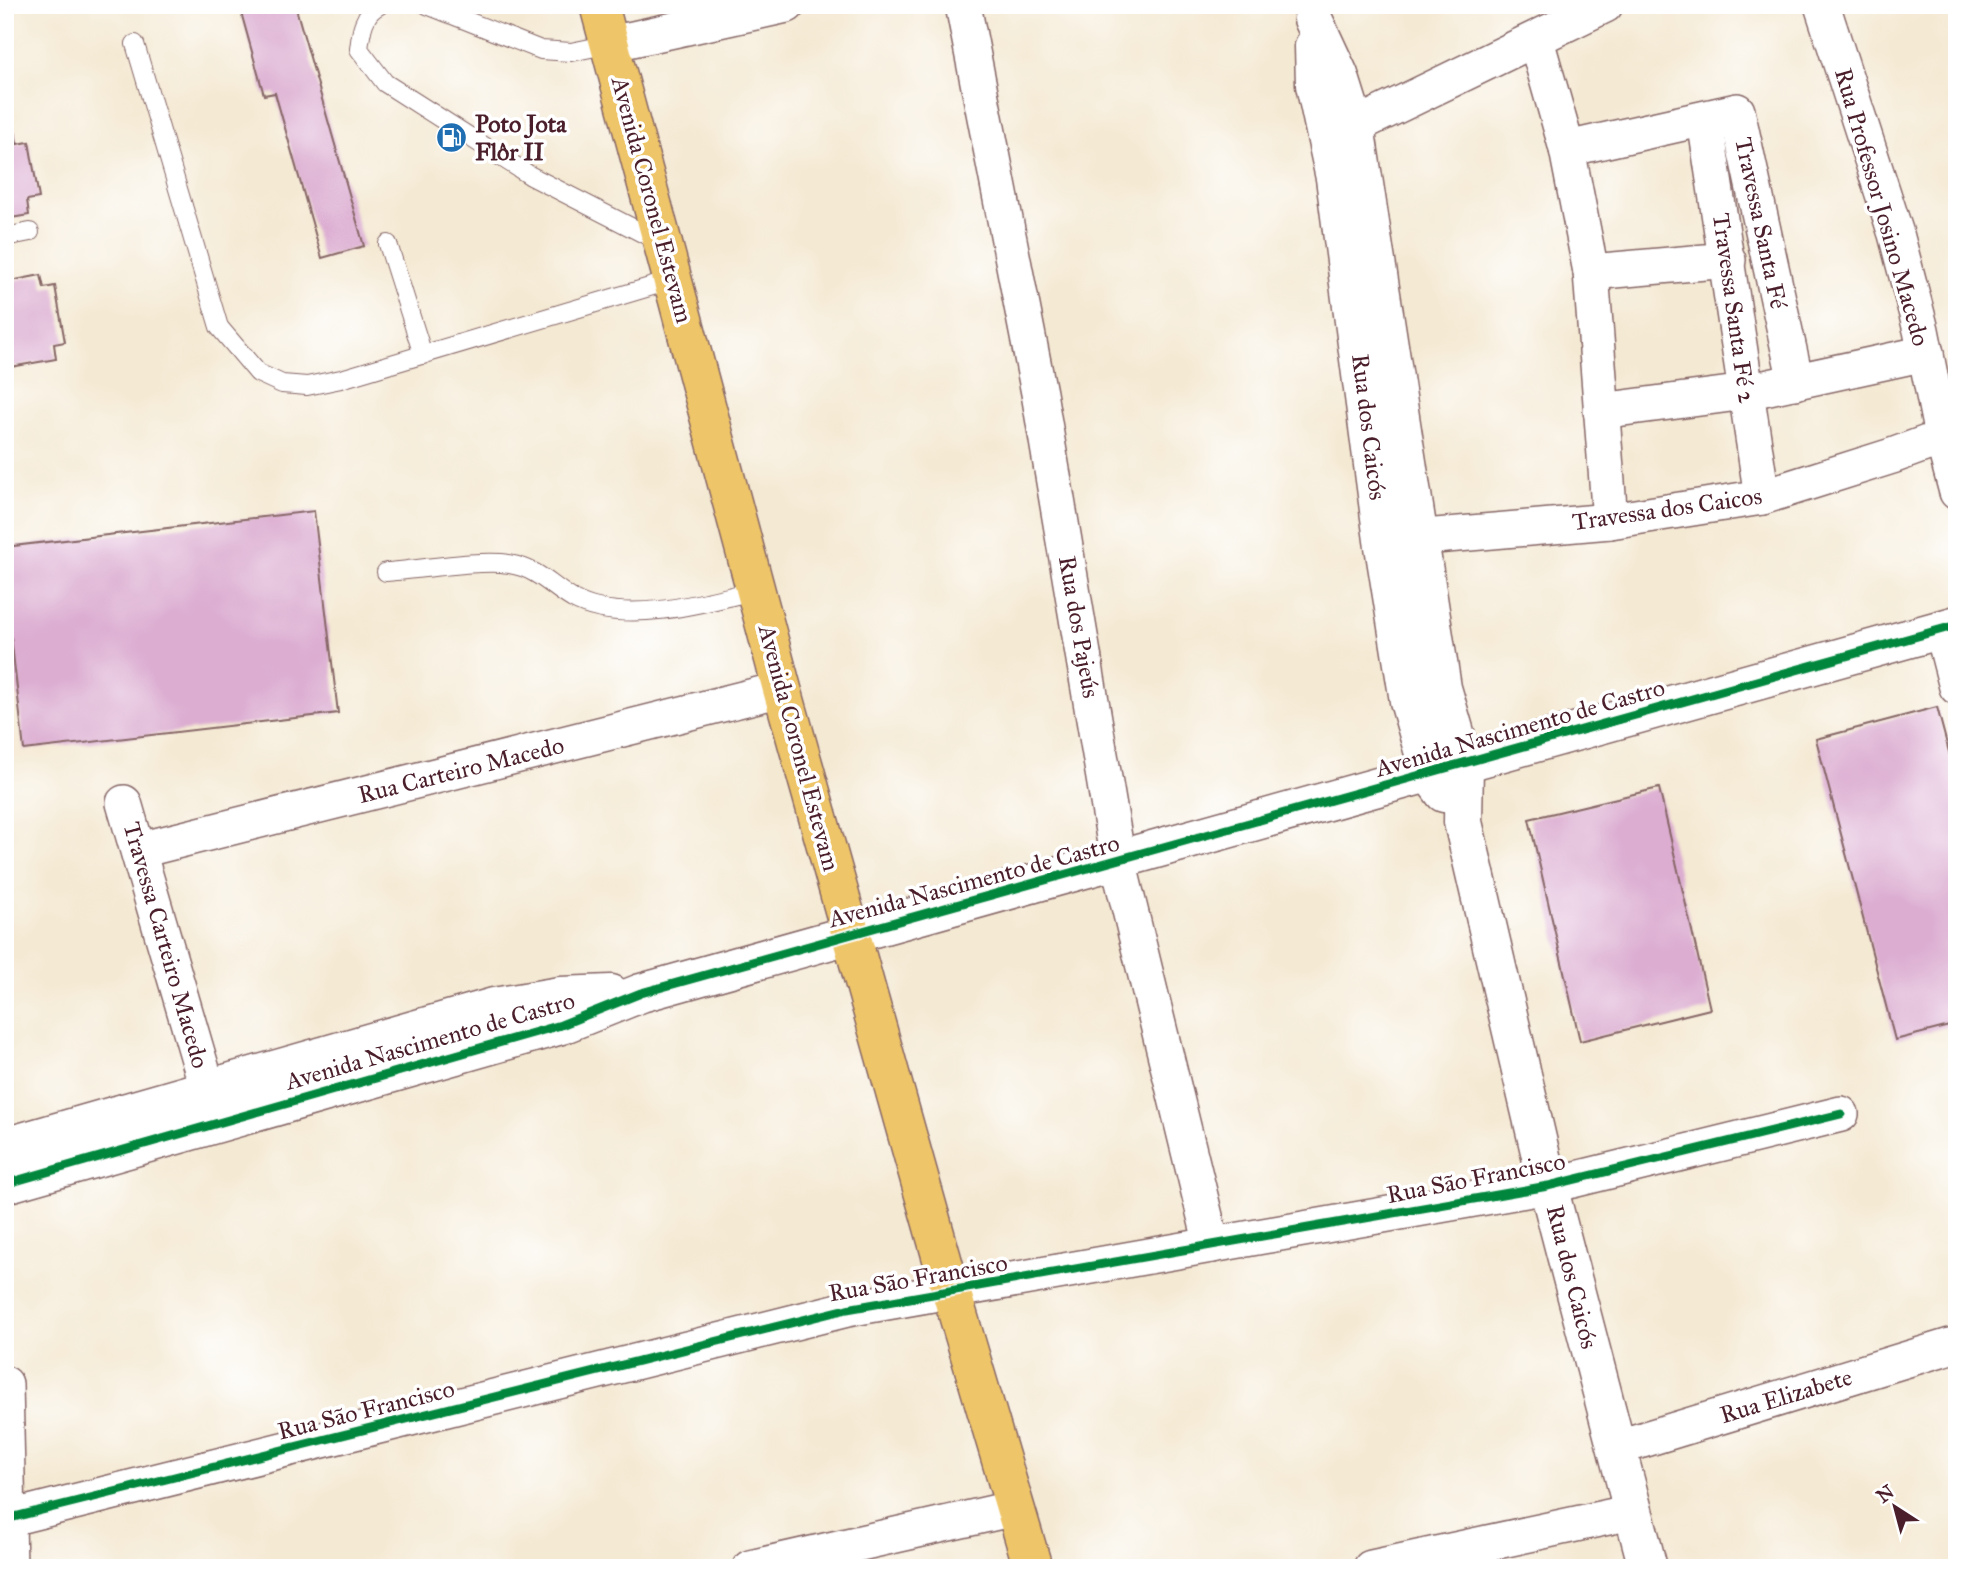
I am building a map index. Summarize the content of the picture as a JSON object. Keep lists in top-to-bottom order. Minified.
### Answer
{"streets":{"main road":["Avenida Coronel Estevam"],"street":["Rua Professor Josino Macedo","Travessa Santa Fé","Travessa Santa Fé 2","Rua dos Caicós","Travessa dos Caicos","Rua dos Pajeús","Avenida Nascimento de Castro","Rua Carteiro Macedo","Travessa Carteiro Macedo","Rua São Francisco","Rua Elizabete"]},"crossings":[["Avenida Coronel Estevam","Avenida Nascimento de Castro"],["Avenida Coronel Estevam","Rua Carteiro Macedo"],["Avenida Coronel Estevam","Rua São Francisco"],["Rua Professor Josino Macedo","Travessa dos Caicos"],["Travessa Santa Fé","Travessa Santa Fé 2"],["Travessa Santa Fé 2","Travessa dos Caicos"],["Rua dos Caicós","Travessa dos Caicos"],["Rua dos Caicós","Avenida Nascimento de Castro"],["Rua dos Caicós","Rua São Francisco"],["Rua dos Caicós","Rua Elizabete"],["Rua dos Pajeús","Avenida Nascimento de Castro"],["Rua dos Pajeús","Rua São Francisco"],["Avenida Nascimento de Castro","Travessa Carteiro Macedo"],["Rua Carteiro Macedo","Travessa Carteiro Macedo"]],"places":{"fuel station":["Poto Jota Flôr II"]},"north":"top left"}
